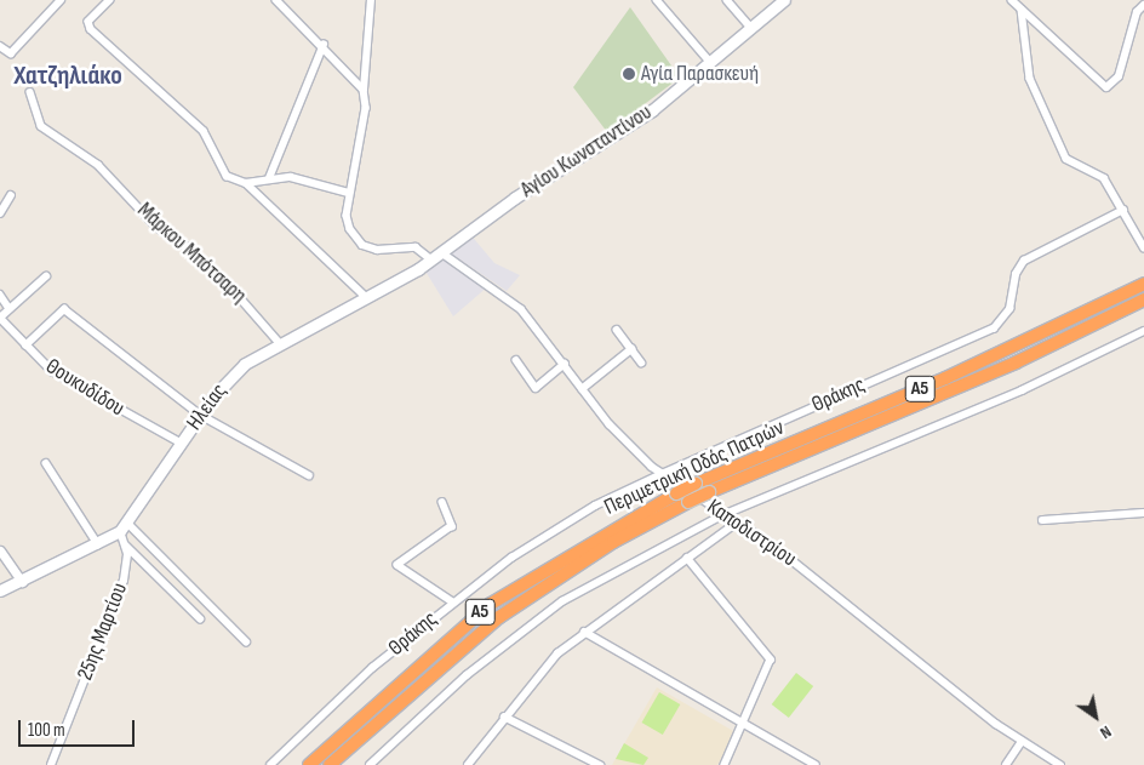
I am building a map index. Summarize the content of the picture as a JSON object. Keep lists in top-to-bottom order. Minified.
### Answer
{"streets":{"highway":["Α5","Περιμετρική Οδός Πατρών"],"main road":["Αγίου Κωνσταντίνου","Ηλείας"],"street":["Μάρκου Μπότσαρη","Θουκυδίδου","Θράκης","Καποδιστρίου","25ης Μαρτίου"]},"crossings":[["Αγίου Κωνσταντίνου","Ηλείας"],["Αγίου Κωνσταντίνου","Καποδιστρίου"],["Μάρκου Μπότσαρη","Ηλείας"],["Θουκυδίδου","Ηλείας"],["Θράκης","Καποδιστρίου"],["Ηλείας","Καποδιστρίου"],["Ηλείας","25ης Μαρτίου"]],"districts":["Χατζηλιάκο"],"places":["Αγία Παρασκευή"],"scale_bar":"100 m","north":"bottom right"}
